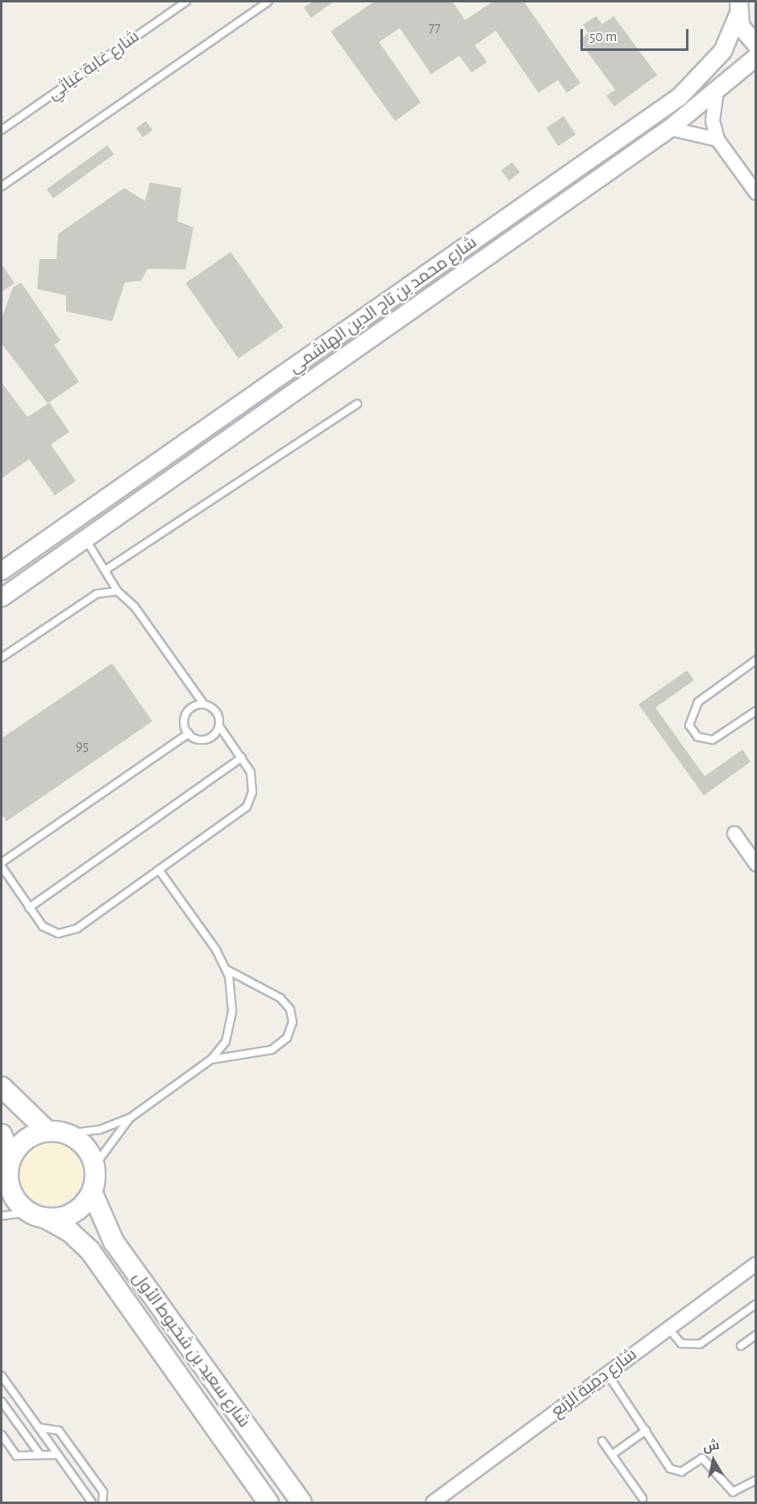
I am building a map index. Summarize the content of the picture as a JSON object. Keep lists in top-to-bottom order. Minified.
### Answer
{"streets":{"main road":["شارع سعيد بن شخبوط الأول"],"street":["شارع محمد بن تاج الدين الهاشمي","شارع دِمية الرَّبع"],"lane":["شارع غابة غيَاثِي"]},"house_numbers":["77","95"],"scale_bar":"50 m","north":"top"}
